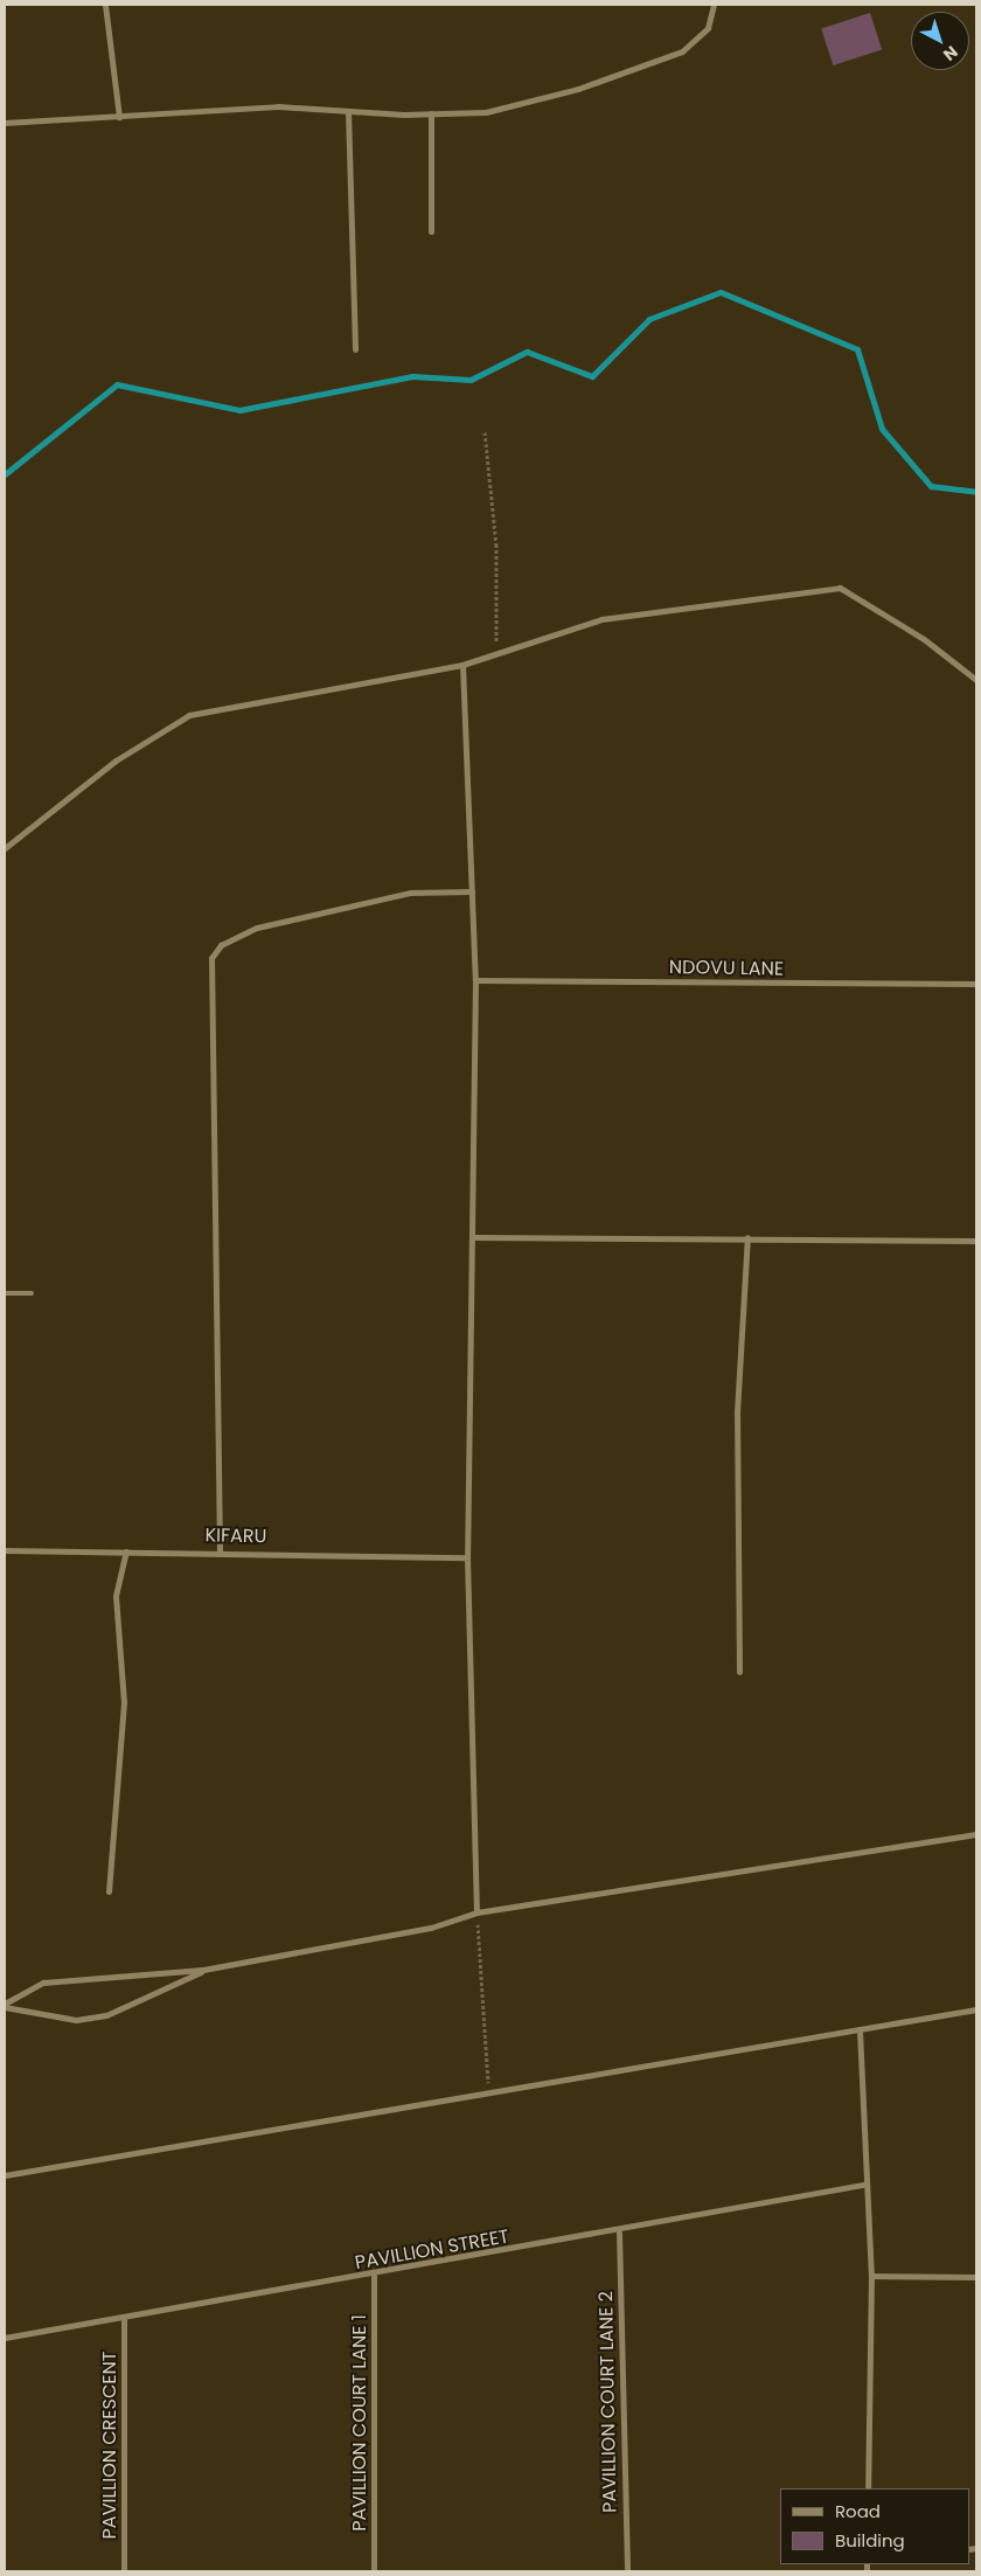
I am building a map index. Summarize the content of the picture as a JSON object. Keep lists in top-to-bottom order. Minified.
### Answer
{"streets":{"street":["NDOVU LANE","KIFARU","PAVILLION STREET","PAVILLION COURT LANE 2","PAVILLION COURT LANE 1","PAVILLION CRESCENT"]},"crossings":[["PAVILLION STREET","PAVILLION COURT LANE 2"],["PAVILLION STREET","PAVILLION COURT LANE 1"],["PAVILLION STREET","PAVILLION CRESCENT"]],"legend":["Road","Building"],"north":"bottom right"}
